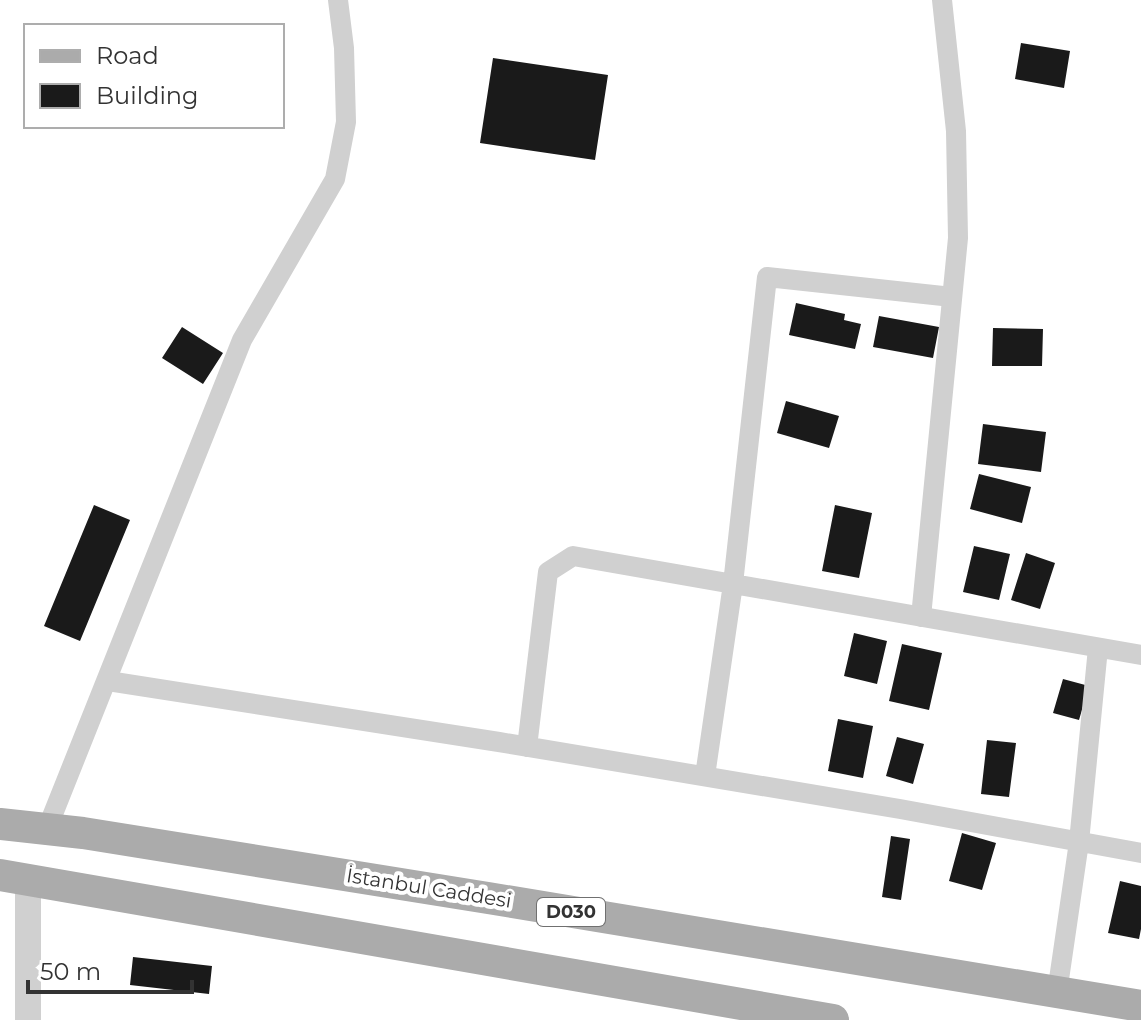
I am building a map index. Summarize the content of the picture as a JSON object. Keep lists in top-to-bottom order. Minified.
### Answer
{"streets":{"main road":["İstanbul Caddesi","D030"]},"legend":["Road","Building"],"scale_bar":"50 m"}
